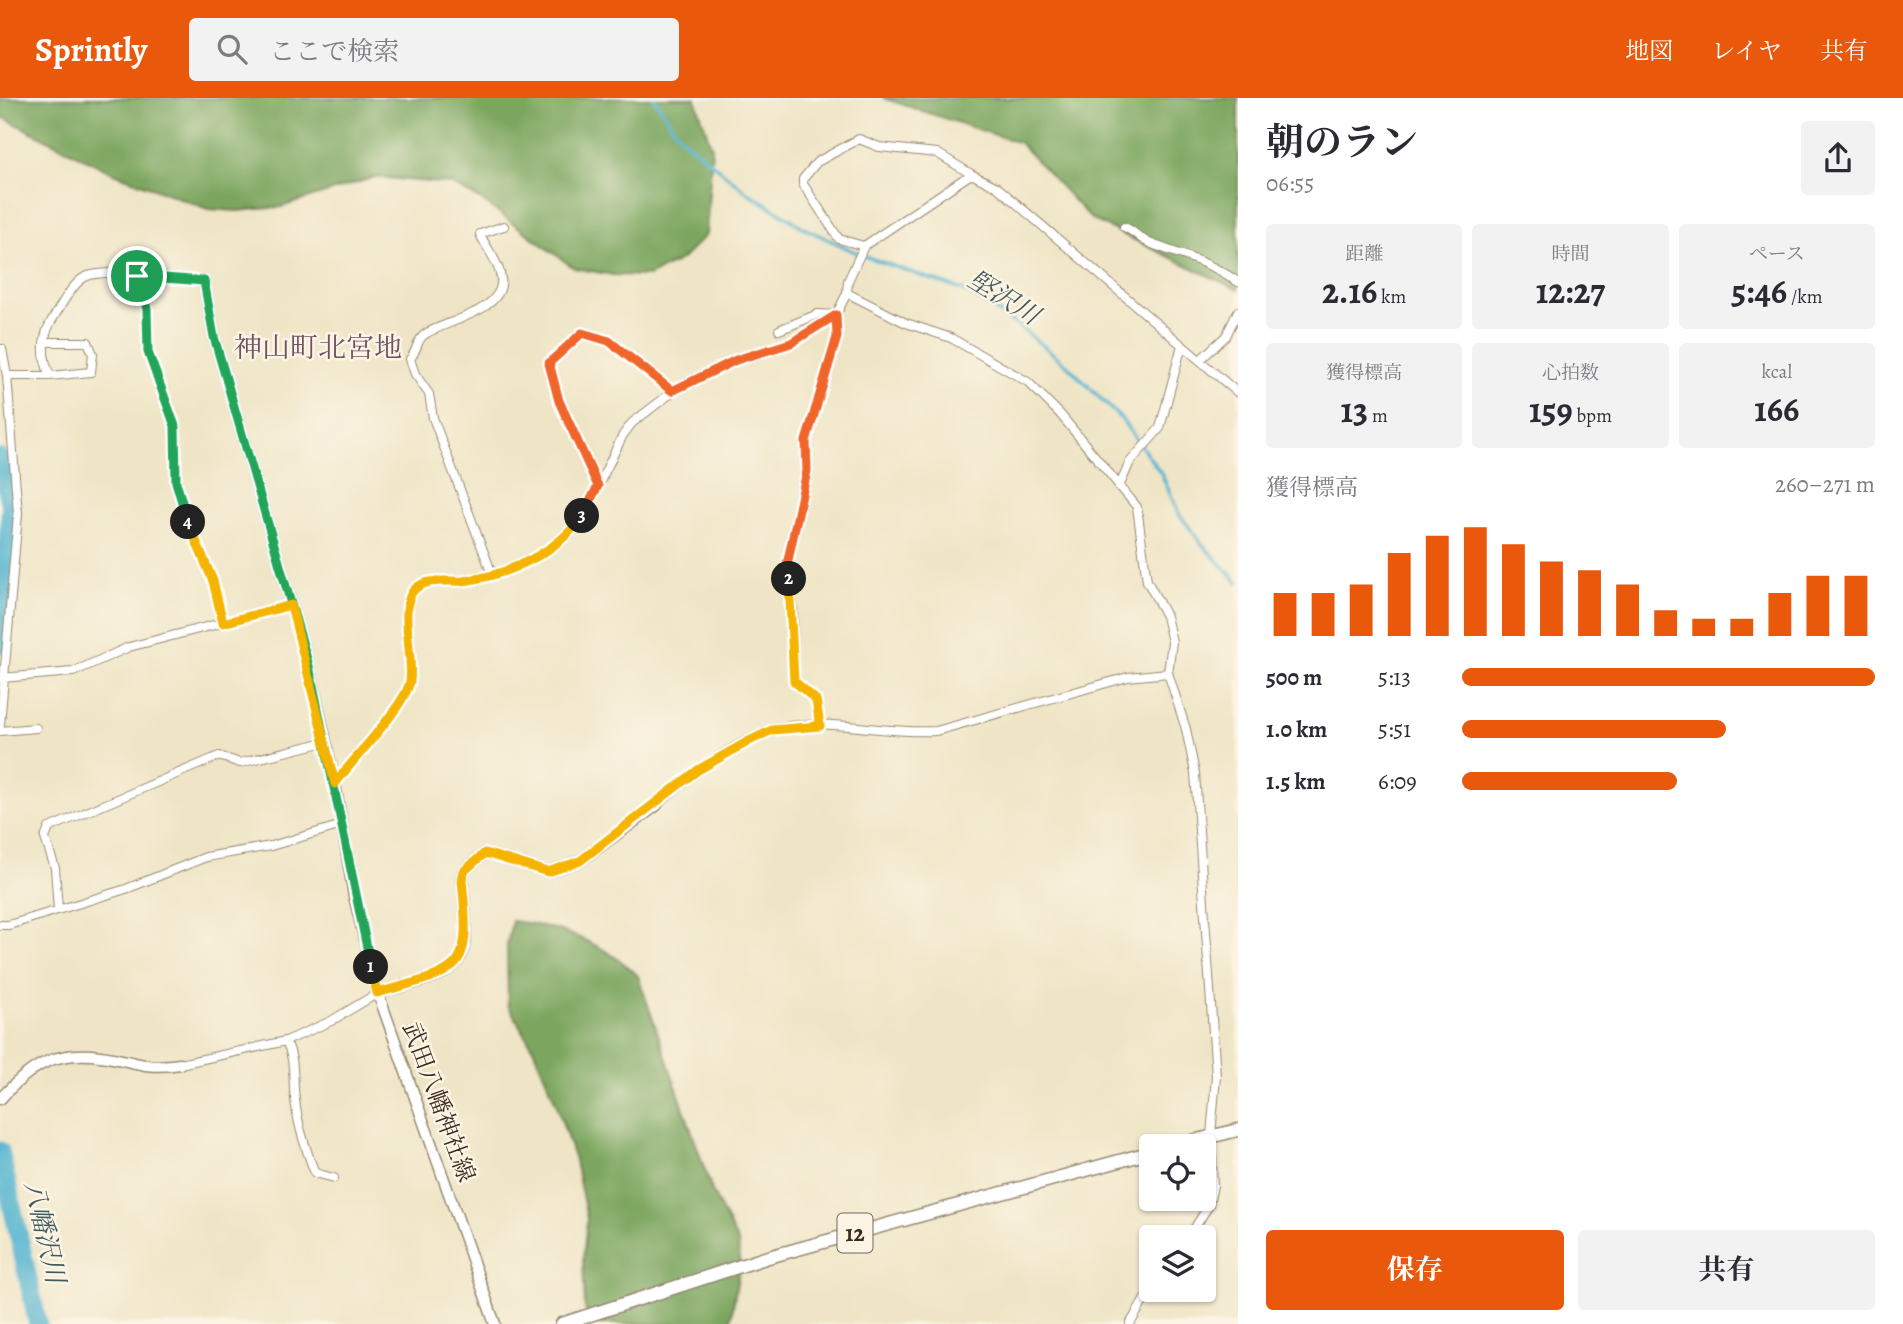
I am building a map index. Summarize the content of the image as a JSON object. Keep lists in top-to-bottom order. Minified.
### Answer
{"streets":{"main road":["武田八幡神社線","12"]},"districts":["神山町北宮地"],"water":["堅沢川","八幡沢川"],"page":{"header":"Sprintly","search":"ここで検索","nav":["地図","レイヤ","共有"],"heading":["朝のラン","06:55"],"stats":[["距離","2.16 km"],["時間","12:27"],["ペース","5:46 /km"],["獲得標高","13 m"],["心拍数","159 bpm"],["kcal","166"]],"chart":["獲得標高","260–271 m"],"pins":["3","4","2","1"],"list":[{"name":"500 m","note":"5:13"},{"name":"1.0 km","note":"5:51"},{"name":"1.5 km","note":"6:09"}],"buttons":["保存","共有"]}}
